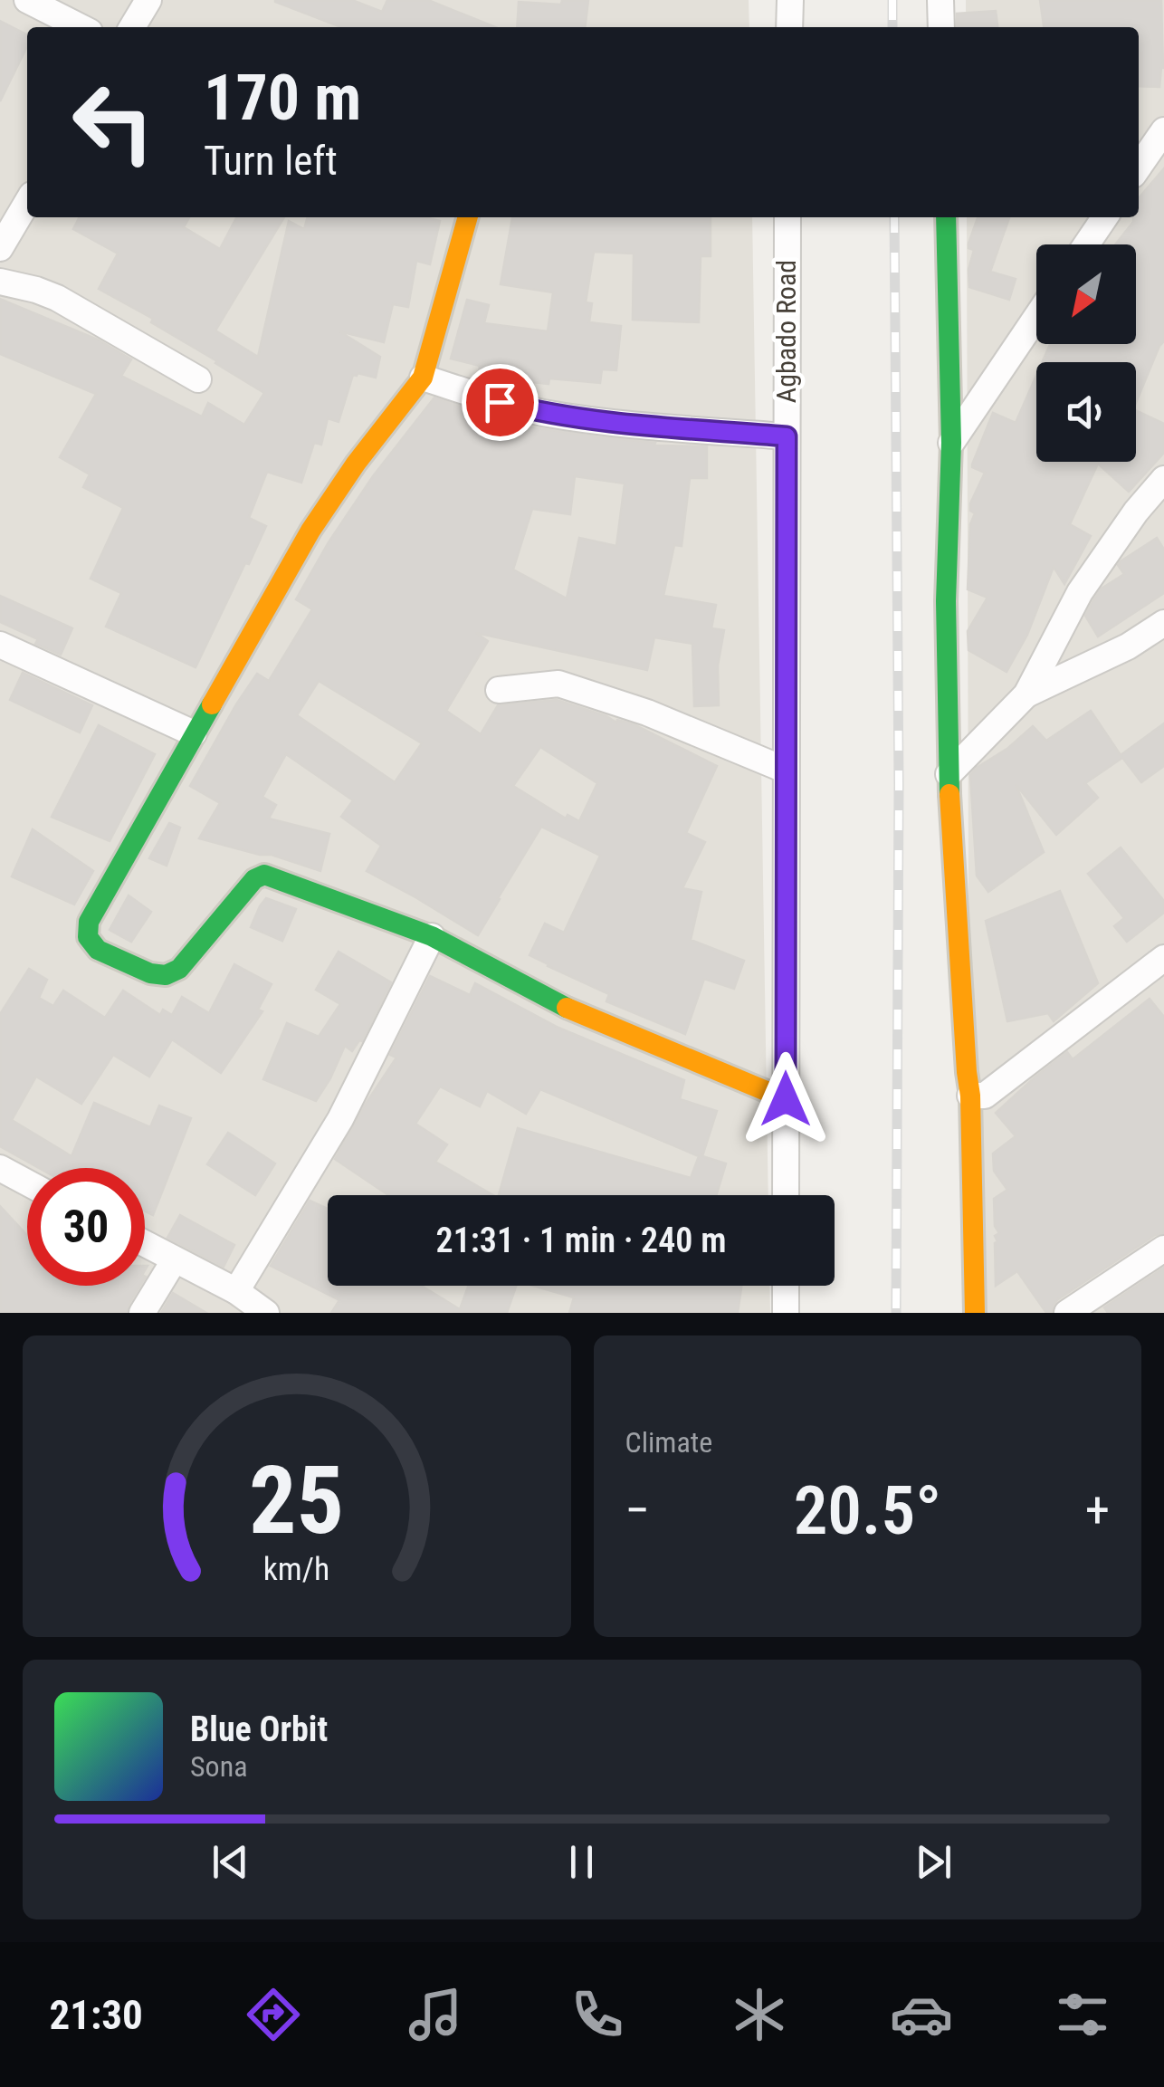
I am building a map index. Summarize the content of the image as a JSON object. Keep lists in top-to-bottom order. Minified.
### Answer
{"streets":{"street":["Agbado Road"]},"north":"bottom left","page":{"turn":["170 m","Turn left"],"limit":"30","trip":"21:31 · 1 min · 240 m","tile":"Climate","heat":["−","20.5°","+"],"song":["Blue Orbit","Sona"],"tabs":"21:30","gauge":["25","km/h"]}}
